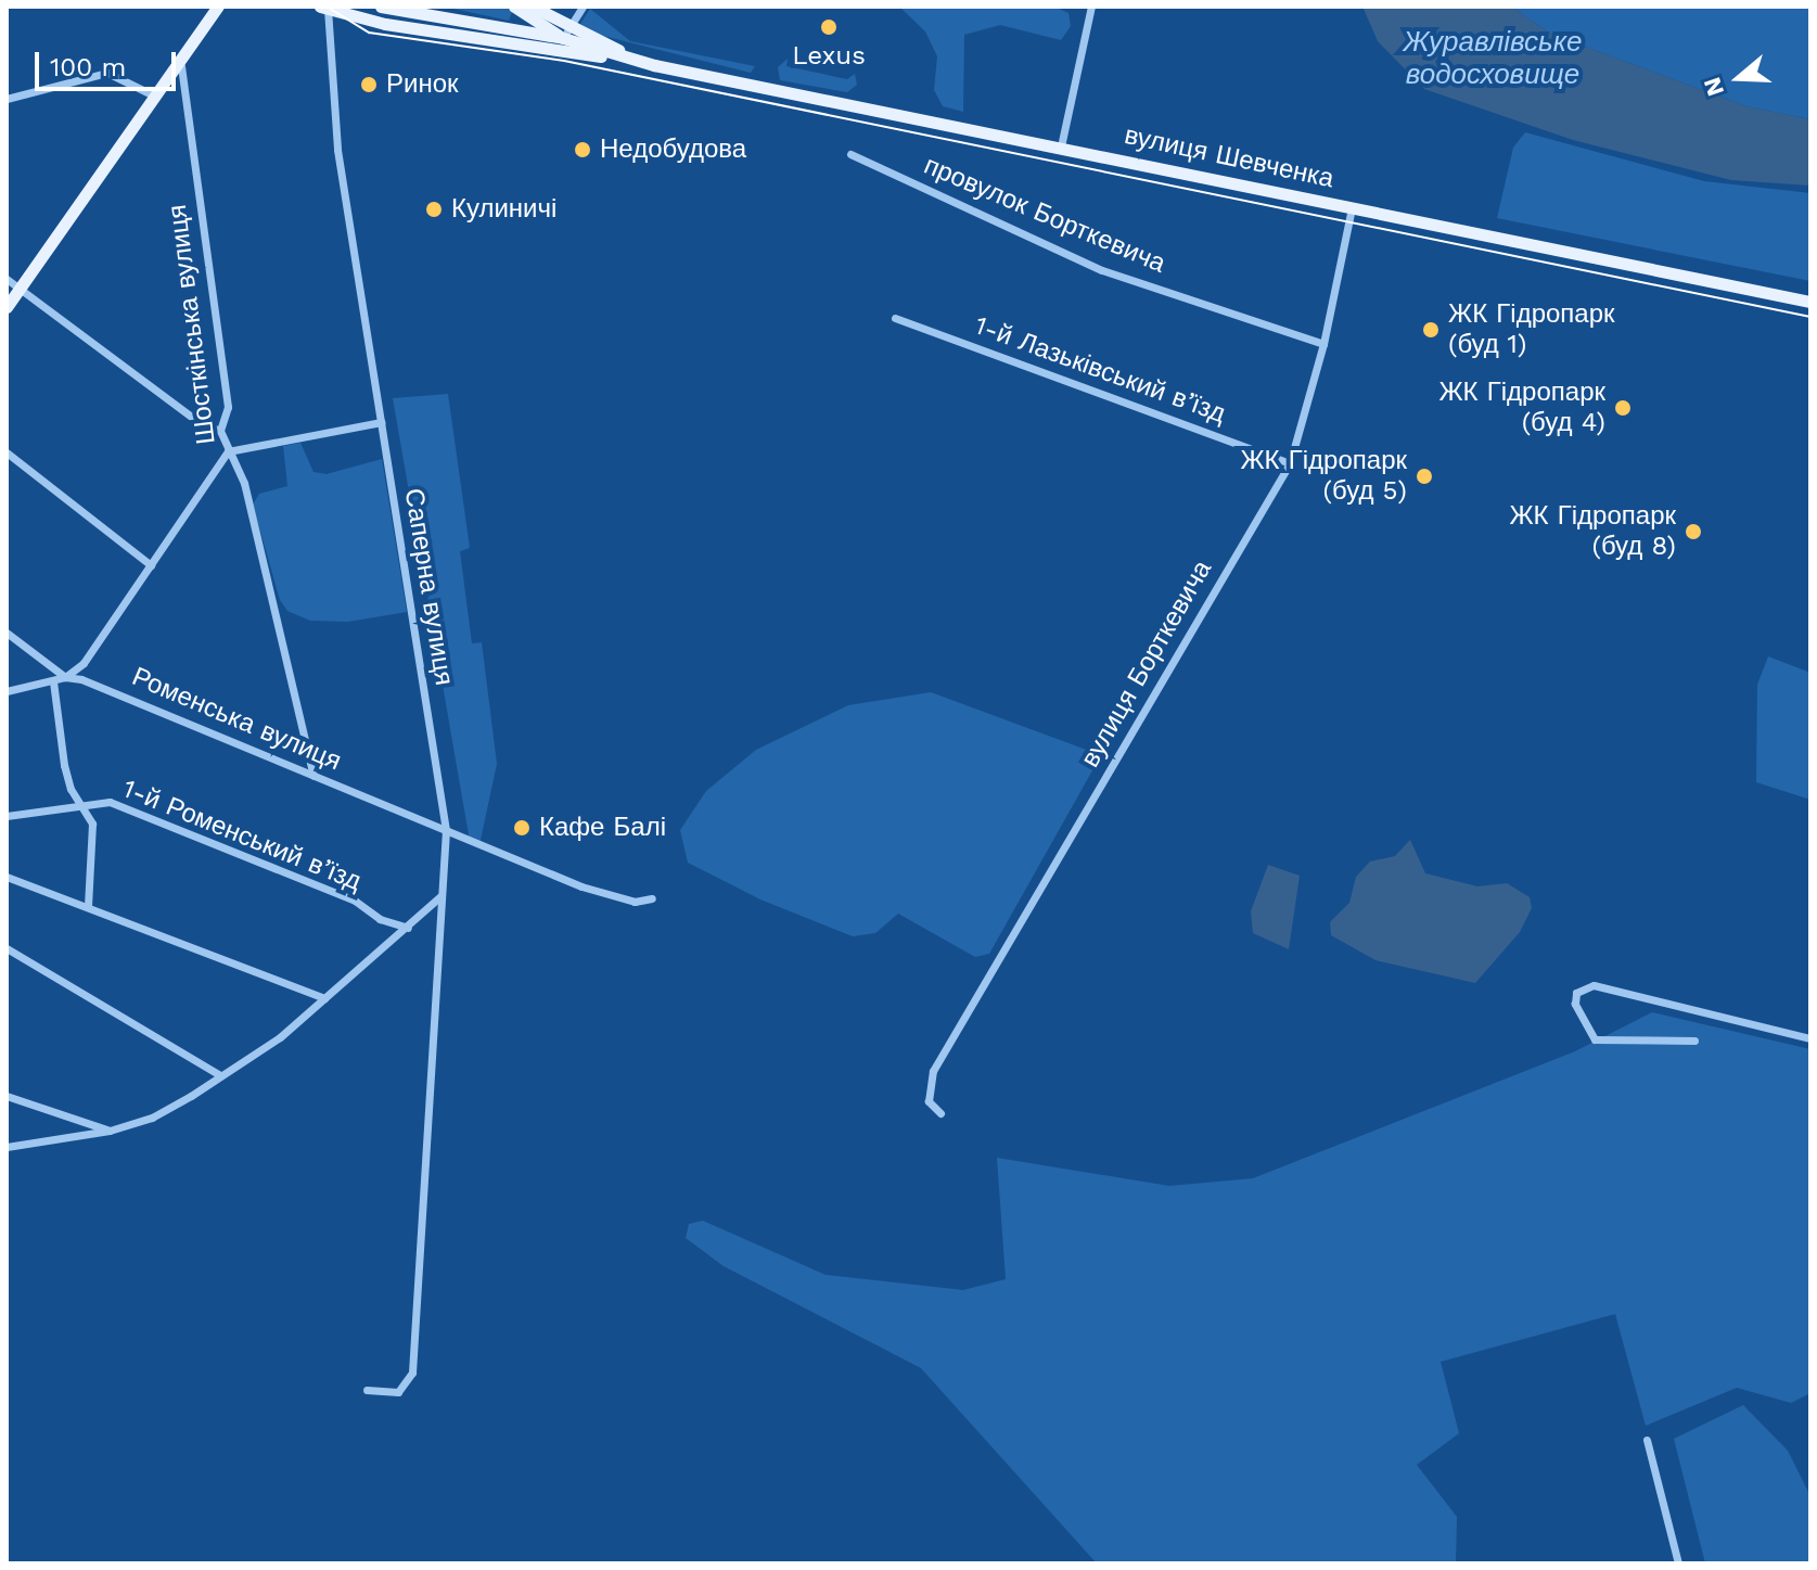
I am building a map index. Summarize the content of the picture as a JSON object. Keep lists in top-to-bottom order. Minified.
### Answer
{"streets":{"main road":["вулиця Шевченка"],"street":["провулок Борткевича","Шосткінська вулиця","1-й Лазьківський в’їзд","Саперна вулиця","вулиця Борткевича","Роменська вулиця","1-й Роменський в’їзд"]},"crossings":[["вулиця Шевченка","Саперна вулиця"],["вулиця Шевченка","вулиця Борткевича"],["провулок Борткевича","вулиця Борткевича"],["Шосткінська вулиця","Роменська вулиця"],["1-й Лазьківський в’їзд","вулиця Борткевича"],["Саперна вулиця","Роменська вулиця"]],"water":["Журавлівське водосховище"],"places":["Lexus","Ринок","Недобудова","Кулиничі","ЖК Гідропарк (буд 1)","ЖК Гідропарк (буд 4)","ЖК Гідропарк (буд 5)","ЖК Гідропарк (буд 8)","Кафе Балі"],"scale_bar":"100 m","north":"left"}
